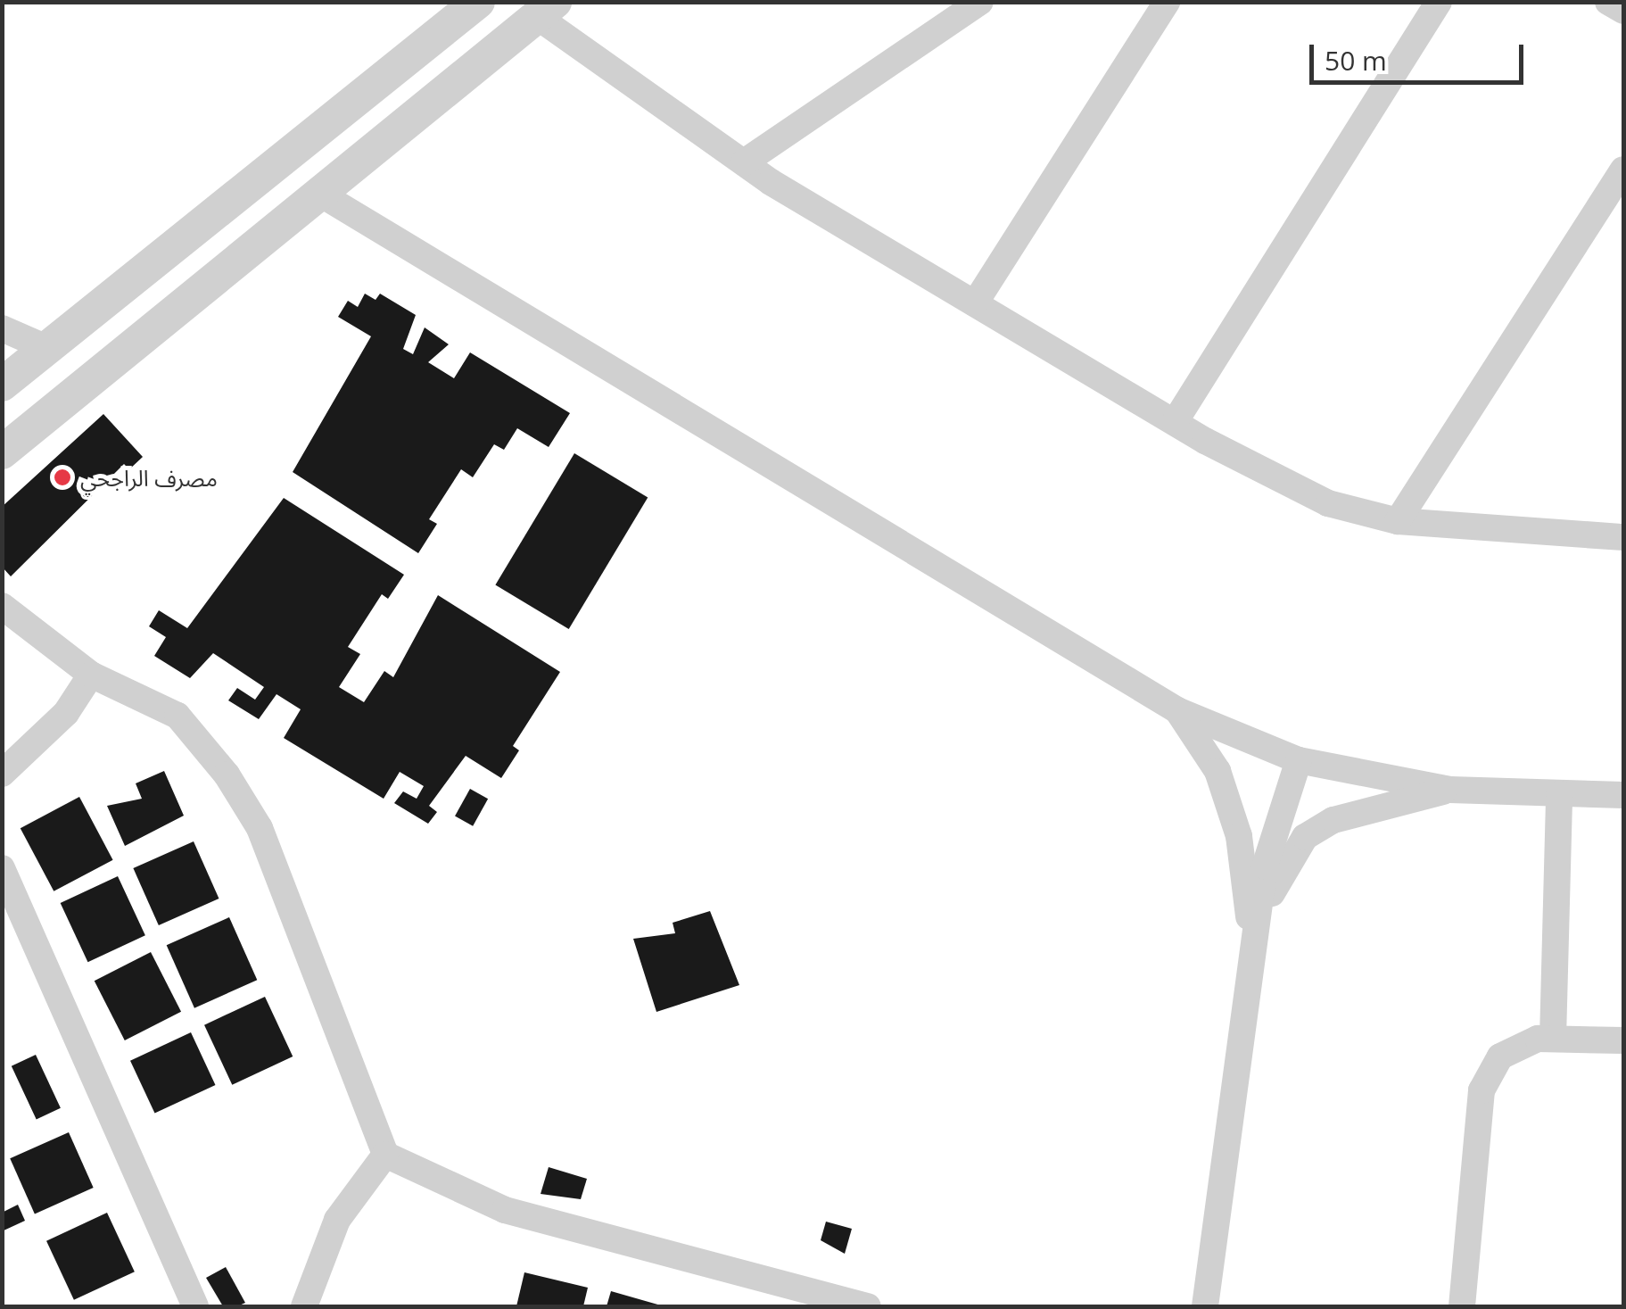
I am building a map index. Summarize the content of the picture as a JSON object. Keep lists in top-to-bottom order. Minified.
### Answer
{"places":["مصرف الراجحي"],"scale_bar":"50 m"}
